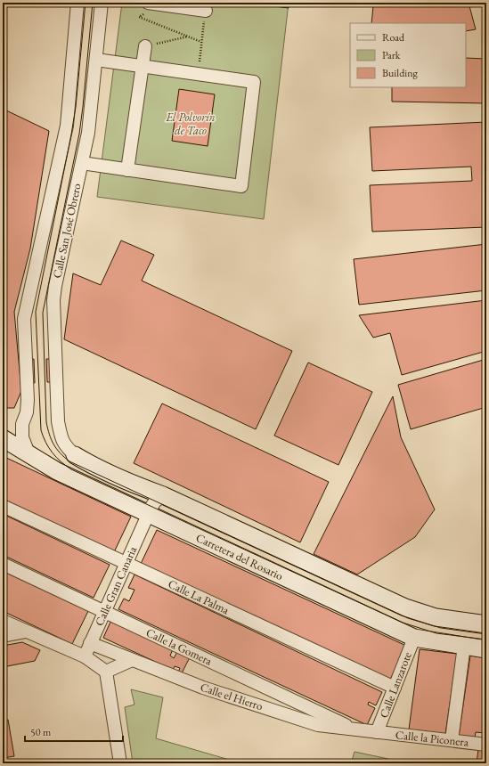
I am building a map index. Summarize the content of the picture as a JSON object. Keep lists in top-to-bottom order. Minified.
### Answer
{"streets":{"main road":["Carretera del Rosario"],"street":["Calle San José Obrero","Calle Gran Canaria","Calle La Palma","Calle la Gomera","Calle Lanzarote","Calle el Hierro","Calle la Piconera"]},"crossings":[["Calle San José Obrero","Carretera del Rosario"],["Carretera del Rosario","Calle Gran Canaria"],["Carretera del Rosario","Calle Lanzarote"],["Calle Gran Canaria","Calle La Palma"],["Calle Gran Canaria","Calle la Gomera"],["Calle Gran Canaria","Calle el Hierro"],["Calle La Palma","Calle Lanzarote"],["Calle la Gomera","Calle el Hierro"],["Calle Lanzarote","Calle el Hierro"],["Calle Lanzarote","Calle la Piconera"],["Calle el Hierro","Calle la Piconera"]],"parks":["El Polvorín de Taco"],"legend":["Road","Park","Building"],"scale_bar":"50 m"}
